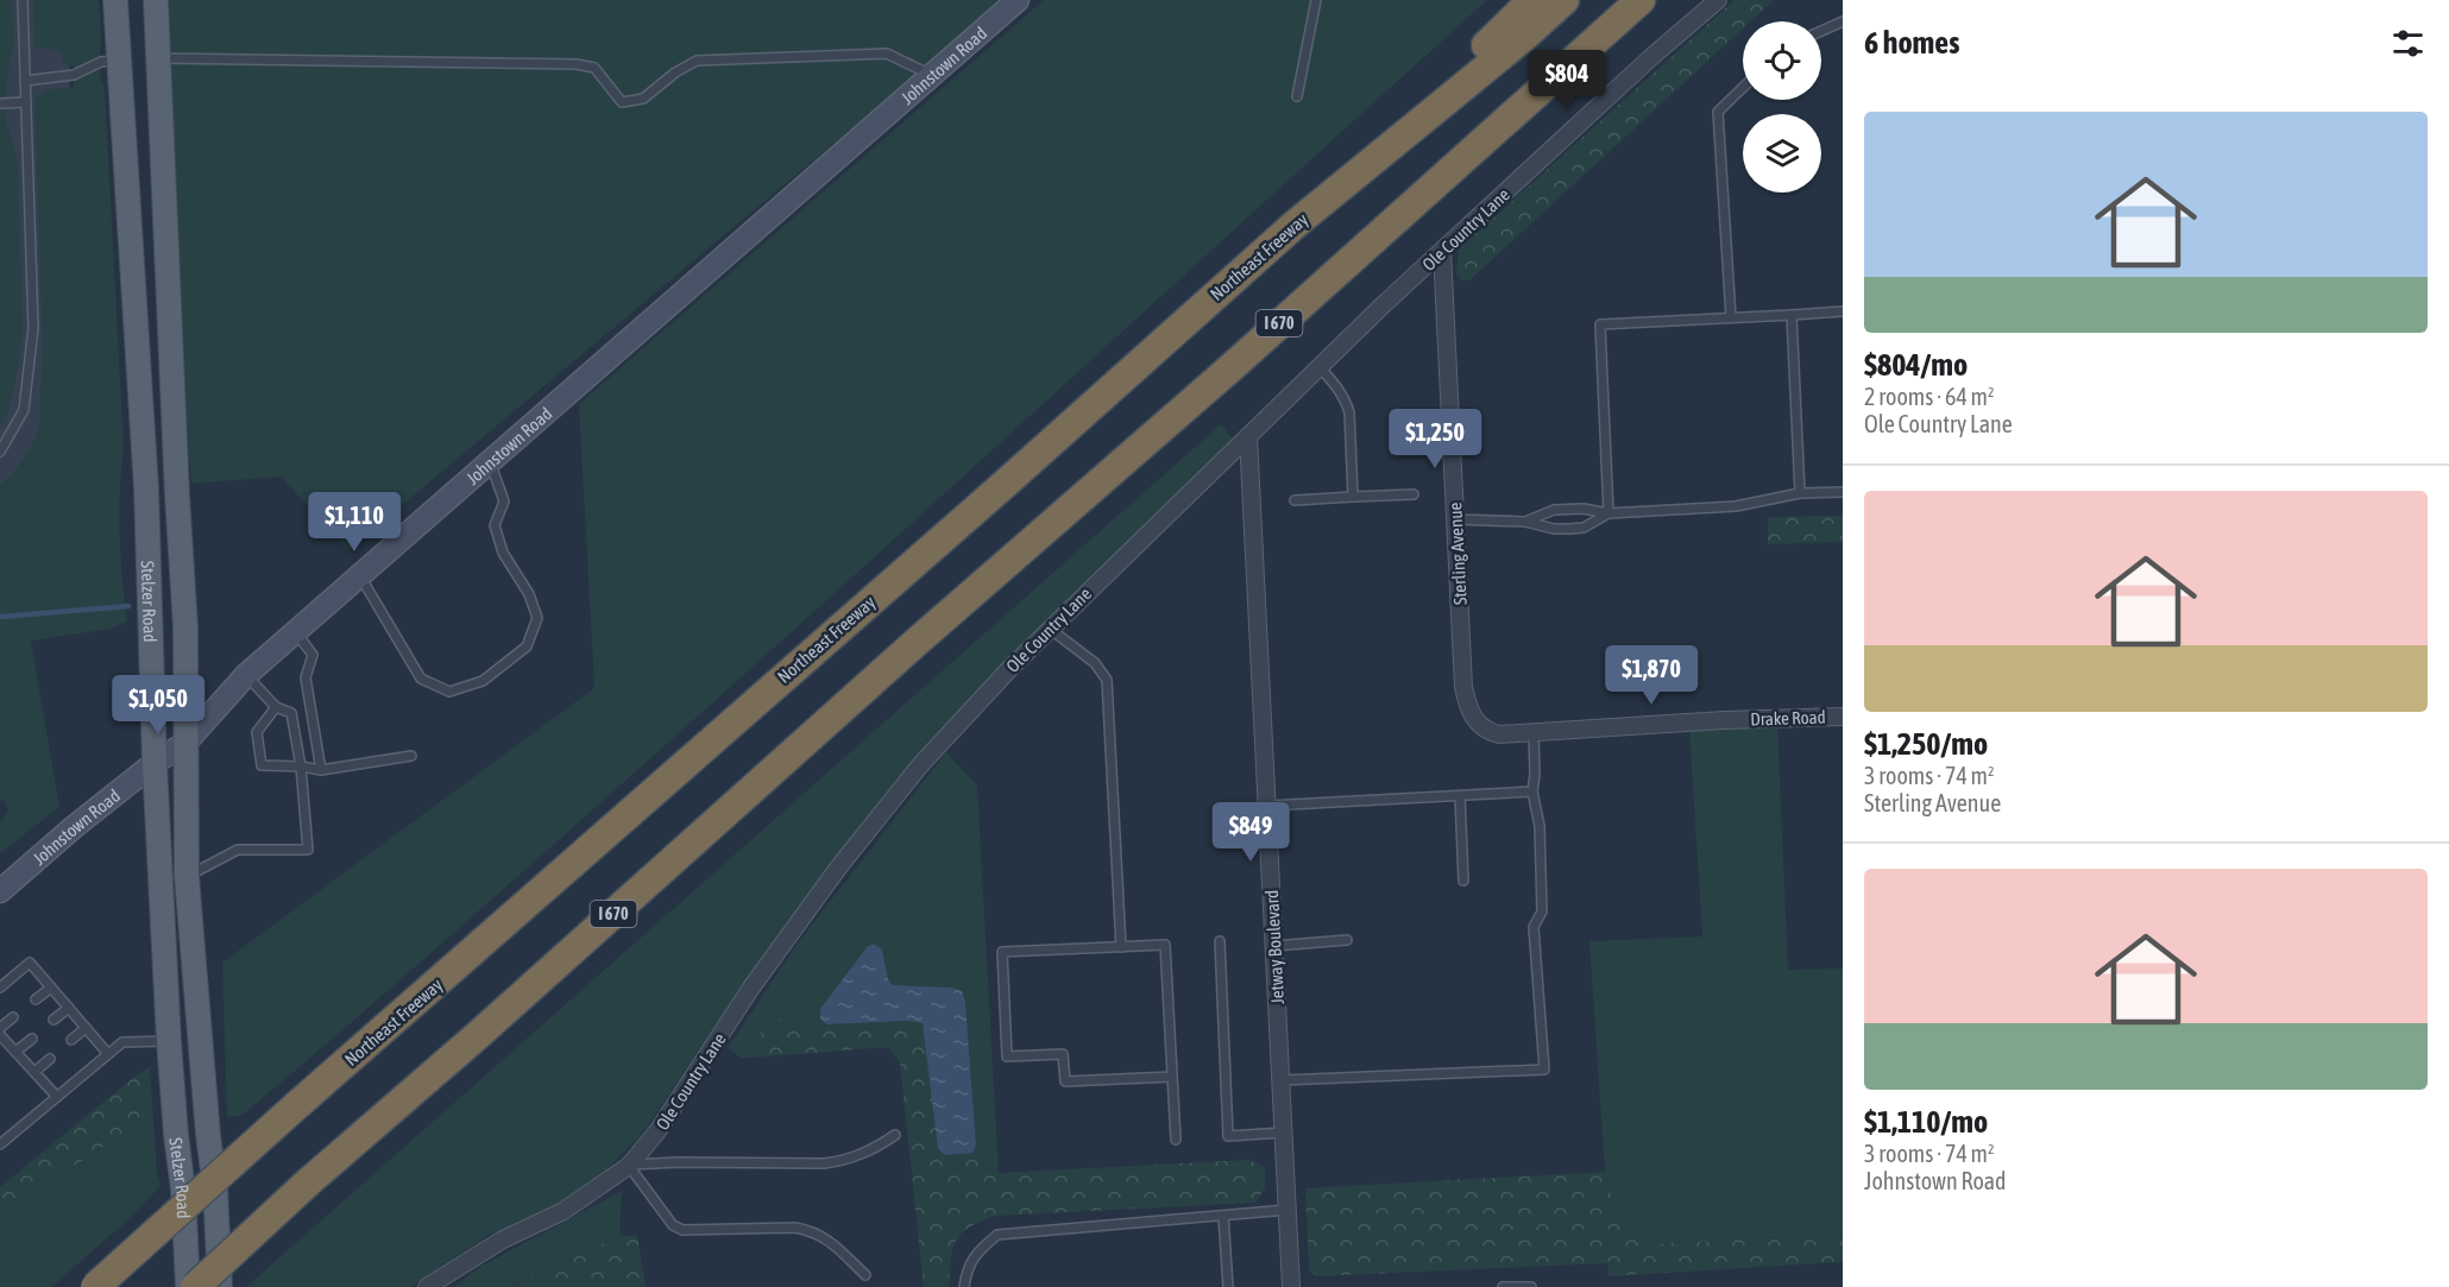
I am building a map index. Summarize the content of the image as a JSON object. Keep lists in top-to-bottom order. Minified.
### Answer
{"streets":{"highway":["Northeast Freeway","I 670"],"main road":["Johnstown Road","Stelzer Road"],"street":["Ole Country Lane","Sterling Avenue","Drake Road","Jetway Boulevard"]},"crossings":[["Johnstown Road","Stelzer Road"],["Ole Country Lane","Sterling Avenue"],["Ole Country Lane","Jetway Boulevard"],["Sterling Avenue","Drake Road"]],"page":{"heading":"6 homes","price":["$804","$1,250","$1,110","$1,870","$1,050","$849"],"list":[{"name":"$804/mo","note":"2 rooms · 64 m² · Ole Country Lane"},{"name":"$1,250/mo","note":"3 rooms · 74 m² · Sterling Avenue"},{"name":"$1,110/mo","note":"3 rooms · 74 m² · Johnstown Road"}]}}
